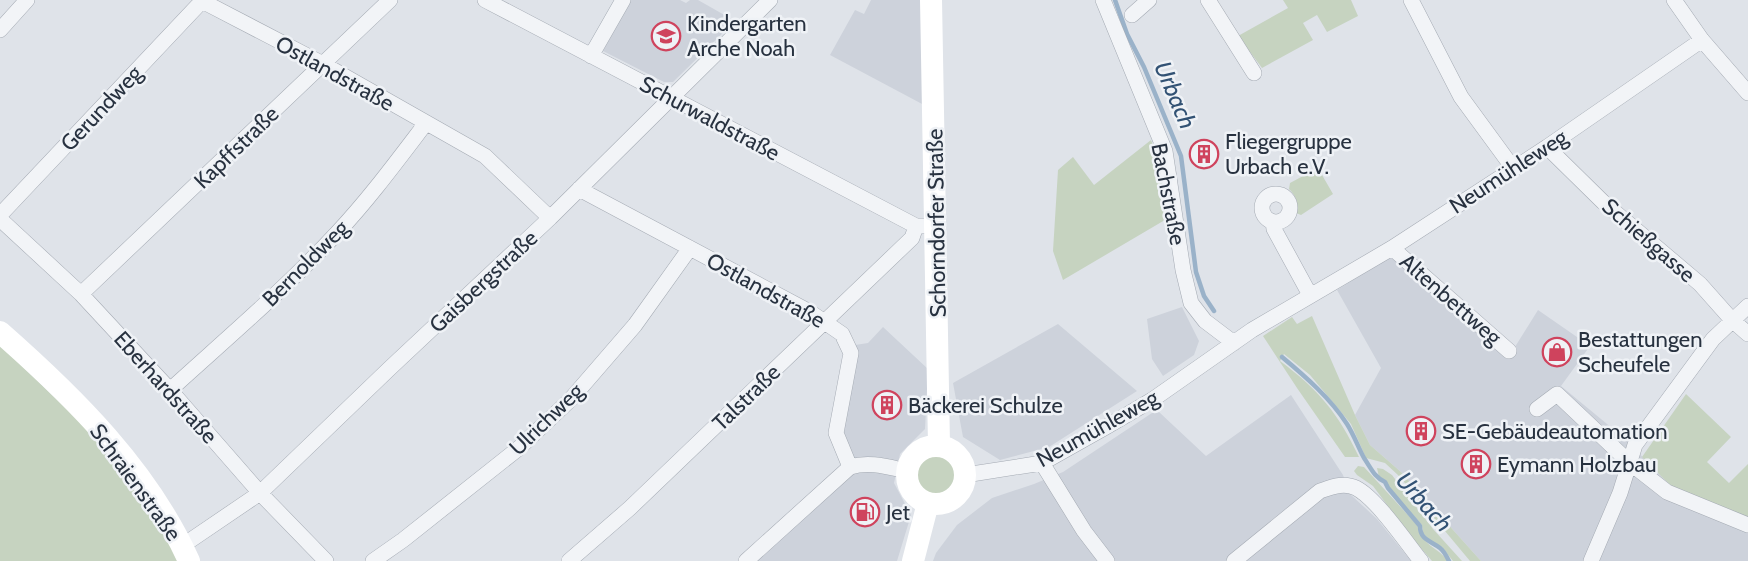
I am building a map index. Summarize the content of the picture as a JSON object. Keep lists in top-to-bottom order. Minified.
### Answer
{"streets":{"street":["Ostlandstraße","Gerundweg","Schurwaldstraße","Kapffstraße","Neumühleweg","Bachstraße","Schorndorfer Straße","Schießgasse","Bernoldweg","Gaisbergstraße","Altenbettweg","Eberhardstraße","Talstraße","Ulrichweg","Schraienstraße"]},"crossings":[["Ostlandstraße","Gerundweg"],["Ostlandstraße","Kapffstraße"],["Ostlandstraße","Bernoldweg"],["Ostlandstraße","Gaisbergstraße"],["Ostlandstraße","Talstraße"],["Ostlandstraße","Ulrichweg"],["Gerundweg","Eberhardstraße"],["Schurwaldstraße","Schorndorfer Straße"],["Schurwaldstraße","Gaisbergstraße"],["Schurwaldstraße","Talstraße"],["Kapffstraße","Eberhardstraße"],["Neumühleweg","Bachstraße"],["Neumühleweg","Schorndorfer Straße"],["Neumühleweg","Schießgasse"],["Neumühleweg","Altenbettweg"],["Schorndorfer Straße","Talstraße"],["Bernoldweg","Eberhardstraße"],["Gaisbergstraße","Eberhardstraße"],["Gaisbergstraße","Schraienstraße"]],"water":["Urbach"],"places":{"school or university":["Kindergarten Arche Noah"],"building":["Fliegergruppe Urbach e.V.","Bäckerei Schulze","SE-Gebäudeautomation","Eymann Holzbau"],"shop":["Bestattungen Scheufele"],"fuel station":["Jet"]}}
